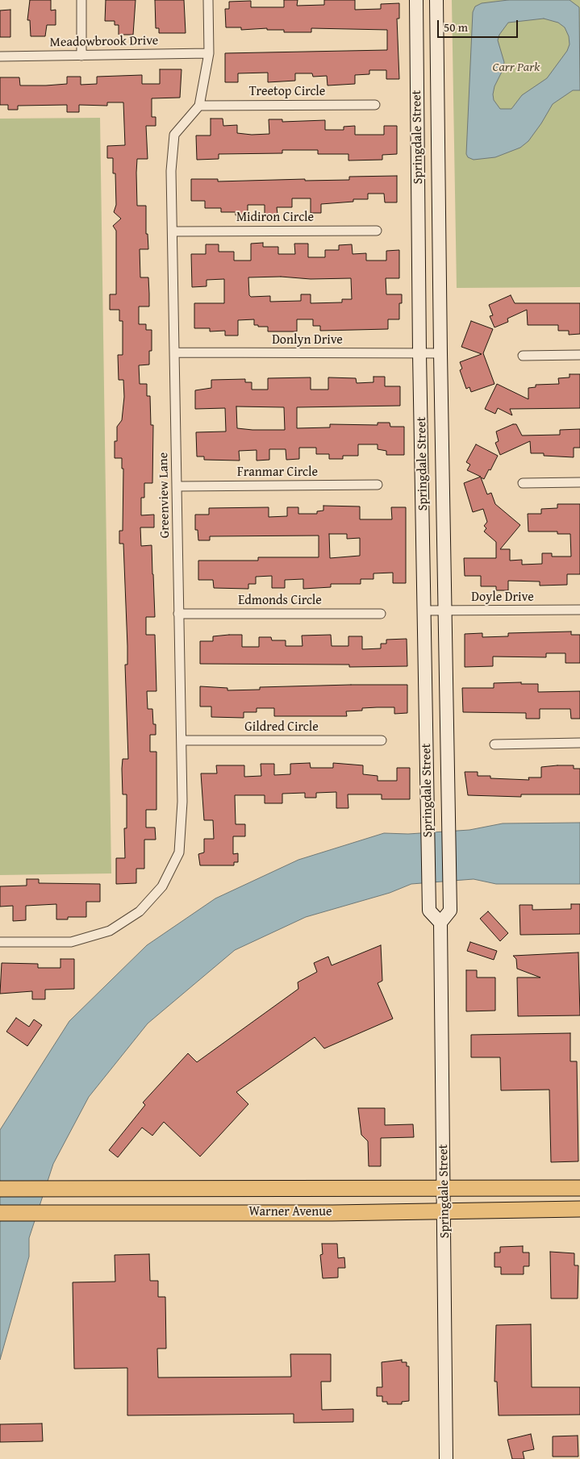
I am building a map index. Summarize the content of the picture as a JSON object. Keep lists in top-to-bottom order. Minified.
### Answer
{"streets":{"main road":["Springdale Street","Warner Avenue"],"street":["Meadowbrook Drive","Treetop Circle","Midiron Circle","Donlyn Drive","Franmar Circle","Greenview Lane","Doyle Drive","Edmonds Circle","Gildred Circle"]},"crossings":[["Treetop Circle","Greenview Lane"],["Springdale Street","Donlyn Drive"],["Springdale Street","Doyle Drive"],["Springdale Street","Warner Avenue"],["Midiron Circle","Greenview Lane"],["Donlyn Drive","Greenview Lane"],["Franmar Circle","Greenview Lane"],["Greenview Lane","Edmonds Circle"],["Greenview Lane","Gildred Circle"]],"parks":["Carr Park"],"scale_bar":"50 m"}
